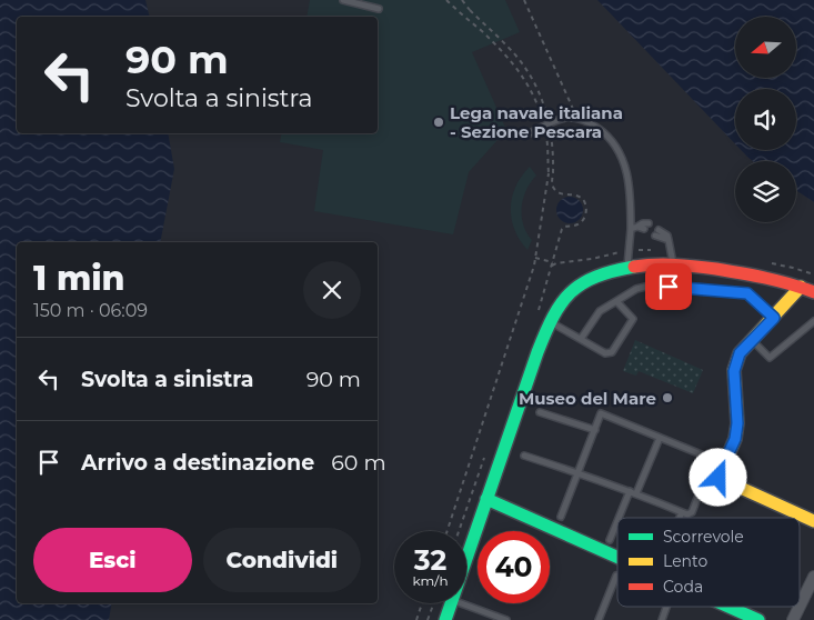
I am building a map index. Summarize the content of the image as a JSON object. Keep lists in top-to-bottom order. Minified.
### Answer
{"places":["Lega navale italiana - Sezione Pescara","Museo del Mare"],"legend":["Scorrevole","Lento","Coda"],"north":"left","page":{"turn":["90 m","Svolta a sinistra"],"heading":["1 min","150 m · 06:09"],"list":[{"name":"Svolta a sinistra","value":"90 m"},{"name":"Arrivo a destinazione","value":"60 m"}],"buttons":["Esci","Condividi"],"speed":"32 km/h","limit":"40"}}
